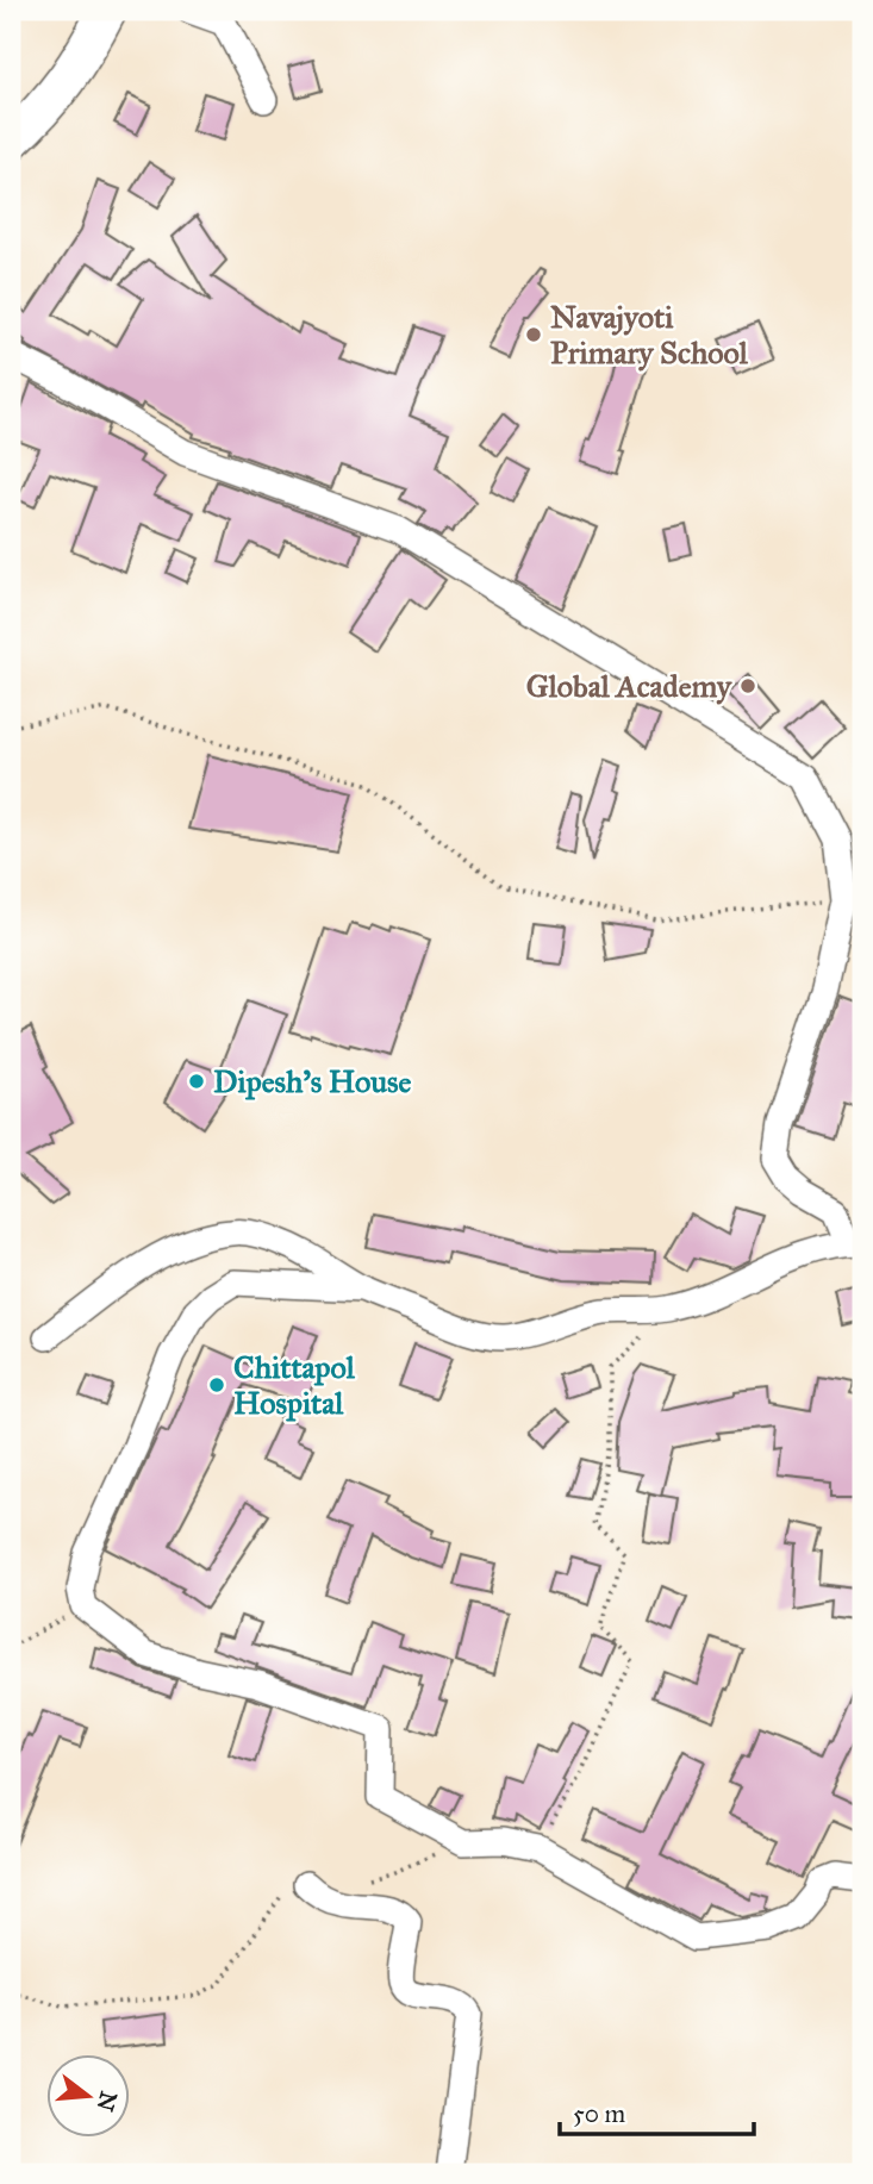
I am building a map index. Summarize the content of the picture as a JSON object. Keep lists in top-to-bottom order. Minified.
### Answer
{"places":["Navajyoti Primary School","Global Academy","Dipesh's House","Chittapol Hospital"],"scale_bar":"50 m","north":"right"}
